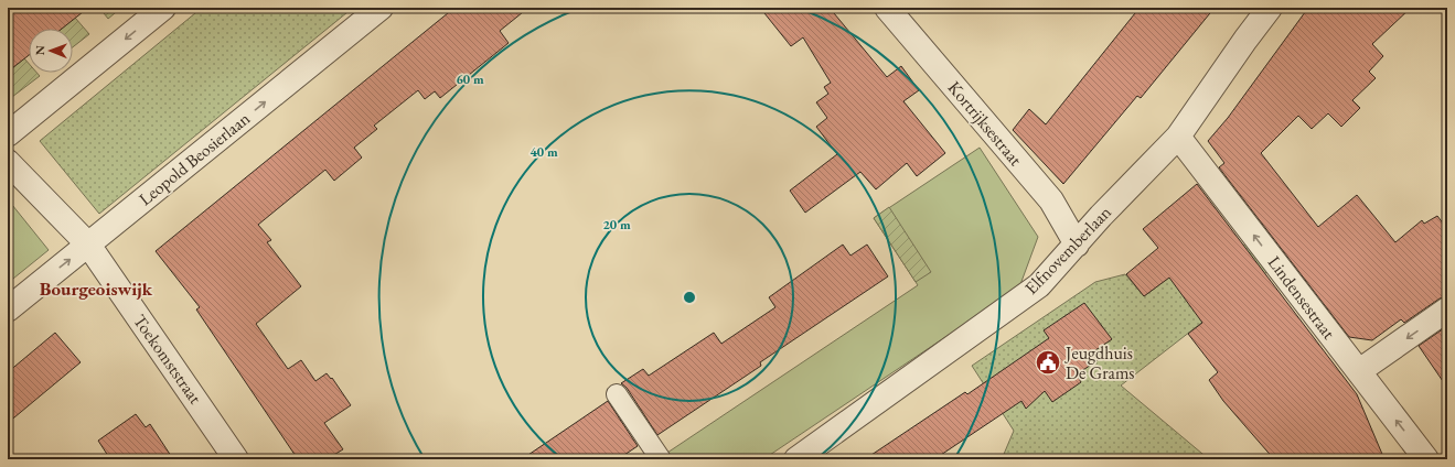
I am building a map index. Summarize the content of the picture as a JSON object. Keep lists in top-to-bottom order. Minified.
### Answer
{"streets":{"street":["Kortrijksestraat","Leopold Beosierlaan","Elfnovemberlaan","Lindensestraat","Toekomststraat"]},"crossings":[["Kortrijksestraat","Elfnovemberlaan"],["Leopold Beosierlaan","Toekomststraat"],["Elfnovemberlaan","Lindensestraat"]],"one_way":["Lindensestraat"],"districts":["Bourgeoiswijk"],"places":{"public building":["Jeugdhuis De Grams"]},"north":"left","rings":["60 m","40 m","20 m"]}
